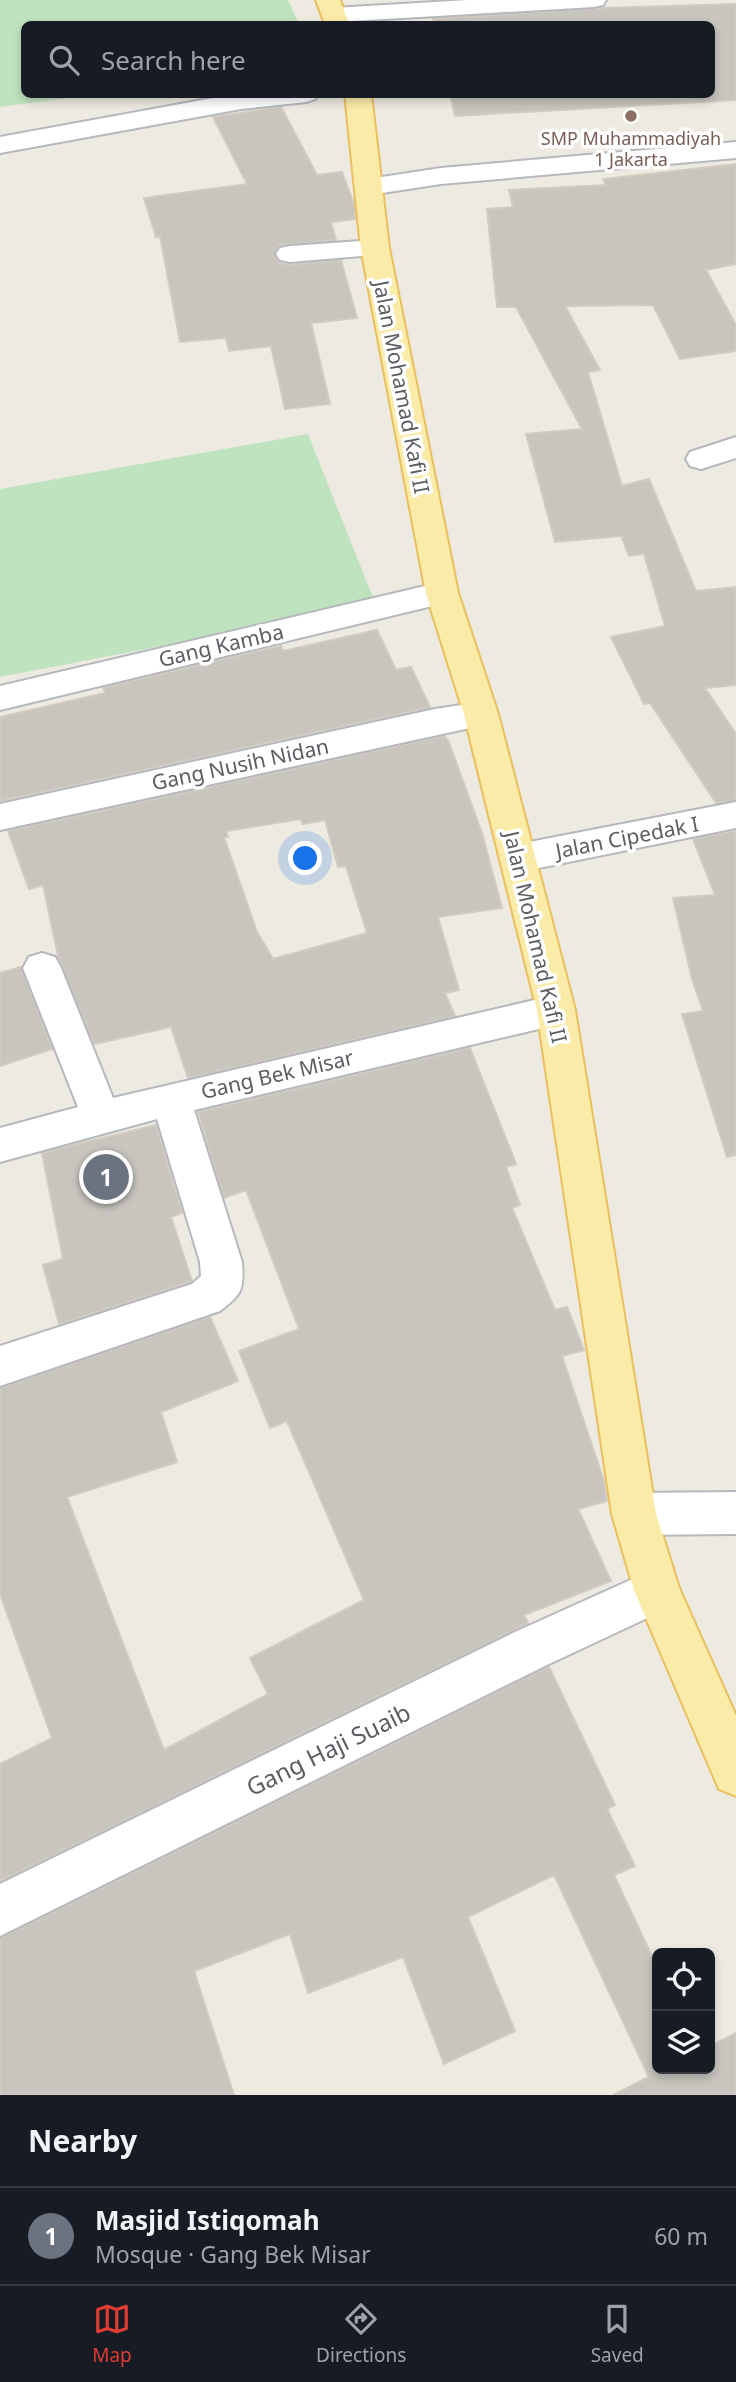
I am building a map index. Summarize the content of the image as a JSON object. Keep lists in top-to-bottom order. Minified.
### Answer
{"streets":{"main road":["Jalan Mohamad Kafi II"],"street":["Gang Kamba","Gang Nusih Nidan","Jalan Cipedak I","Gang Bek Misar","Gang Haji Suaib"]},"crossings":[["Jalan Mohamad Kafi II","Gang Kamba"],["Jalan Mohamad Kafi II","Gang Nusih Nidan"],["Jalan Mohamad Kafi II","Jalan Cipedak I"],["Jalan Mohamad Kafi II","Gang Bek Misar"],["Jalan Mohamad Kafi II","Gang Haji Suaib"]],"places":["SMP Muhammadiyah 1 Jakarta"],"page":{"search":"Search here","pins":"1","heading":"Nearby","list":[{"mark":"1","name":"Masjid Istiqomah","note":"Mosque · Gang Bek Misar","value":"60 m"}],"nav":["Map","Directions","Saved"]}}
